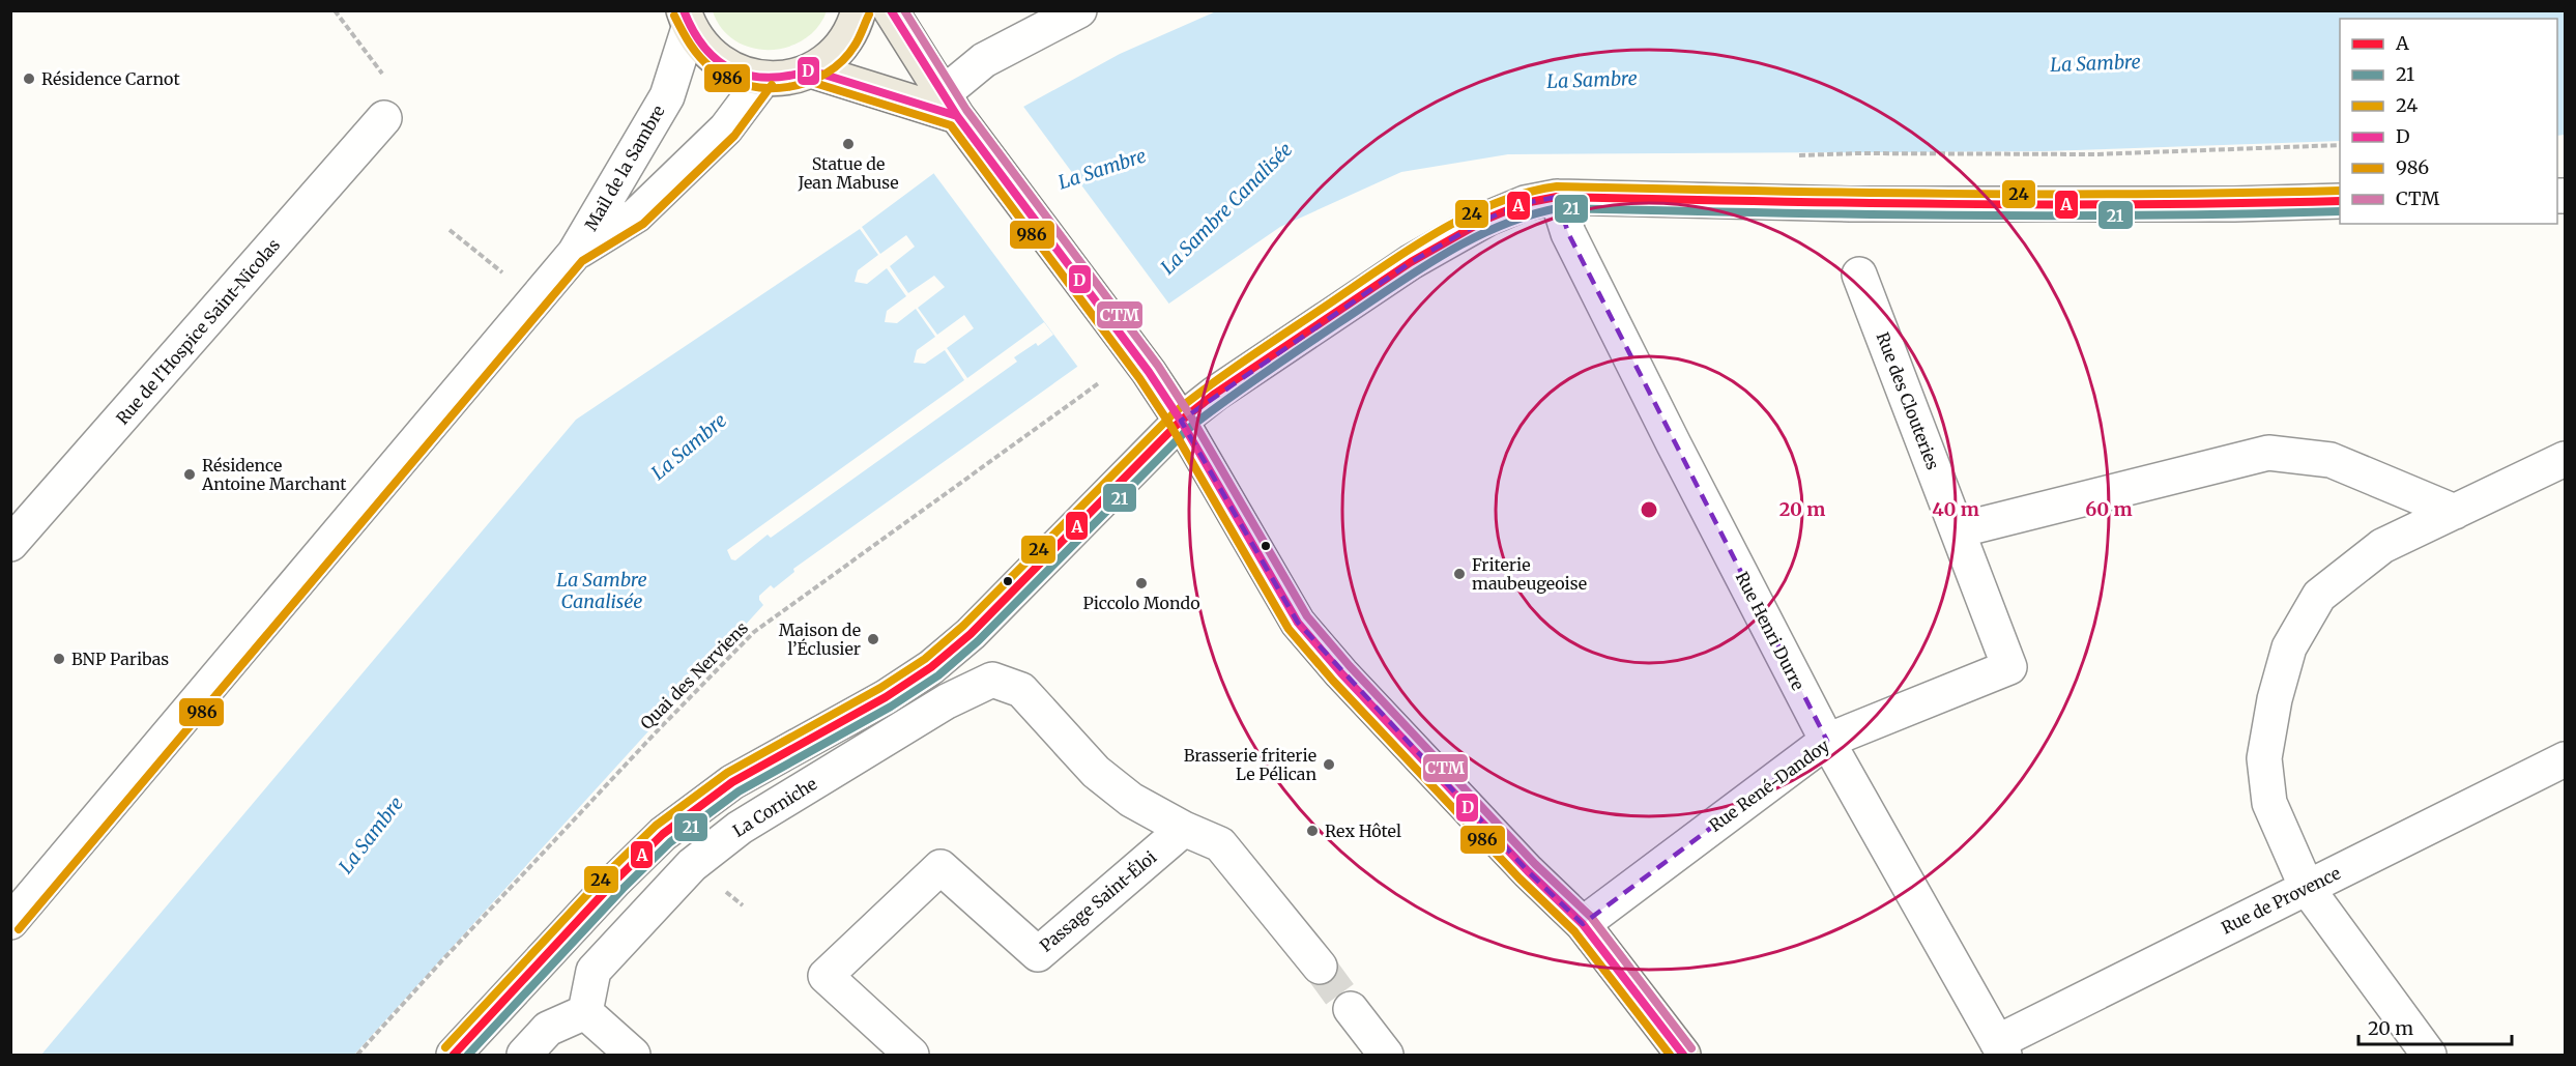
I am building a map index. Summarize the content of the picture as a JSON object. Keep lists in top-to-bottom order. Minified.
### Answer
{"streets":{"street":["Mail de la Sambre","Rue de l'Hospice Saint-Nicolas","Rue des Clouteries","Rue Henri Durre","Rue René-Dandoy","La Corniche","Rue de Provence","Passage Saint-Éloi"],"path":["Quai des Nerviens"]},"crossings":[["Rue des Clouteries","Rue René-Dandoy"],["Rue Henri Durre","Rue René-Dandoy"],["Rue Henri Durre","Rue de Provence"],["La Corniche","Passage Saint-Éloi"]],"water":["La Sambre","La Sambre Canalisée"],"places":["Résidence Carnot","Statue de Jean Mabuse","Résidence Antoine Marchant","Friterie maubeugeoise","Piccolo Mondo","Maison de l’Éclusier","BNP Paribas","Brasserie friterie Le Pélican","Rex Hôtel"],"lines":["transit line D","transit line CTM","transit line 986","transit line 24","transit line A","transit line 21"],"legend":["A","21","24","D","986","CTM"],"scale_bar":"20 m","rings":["20 m","40 m","60 m"]}
